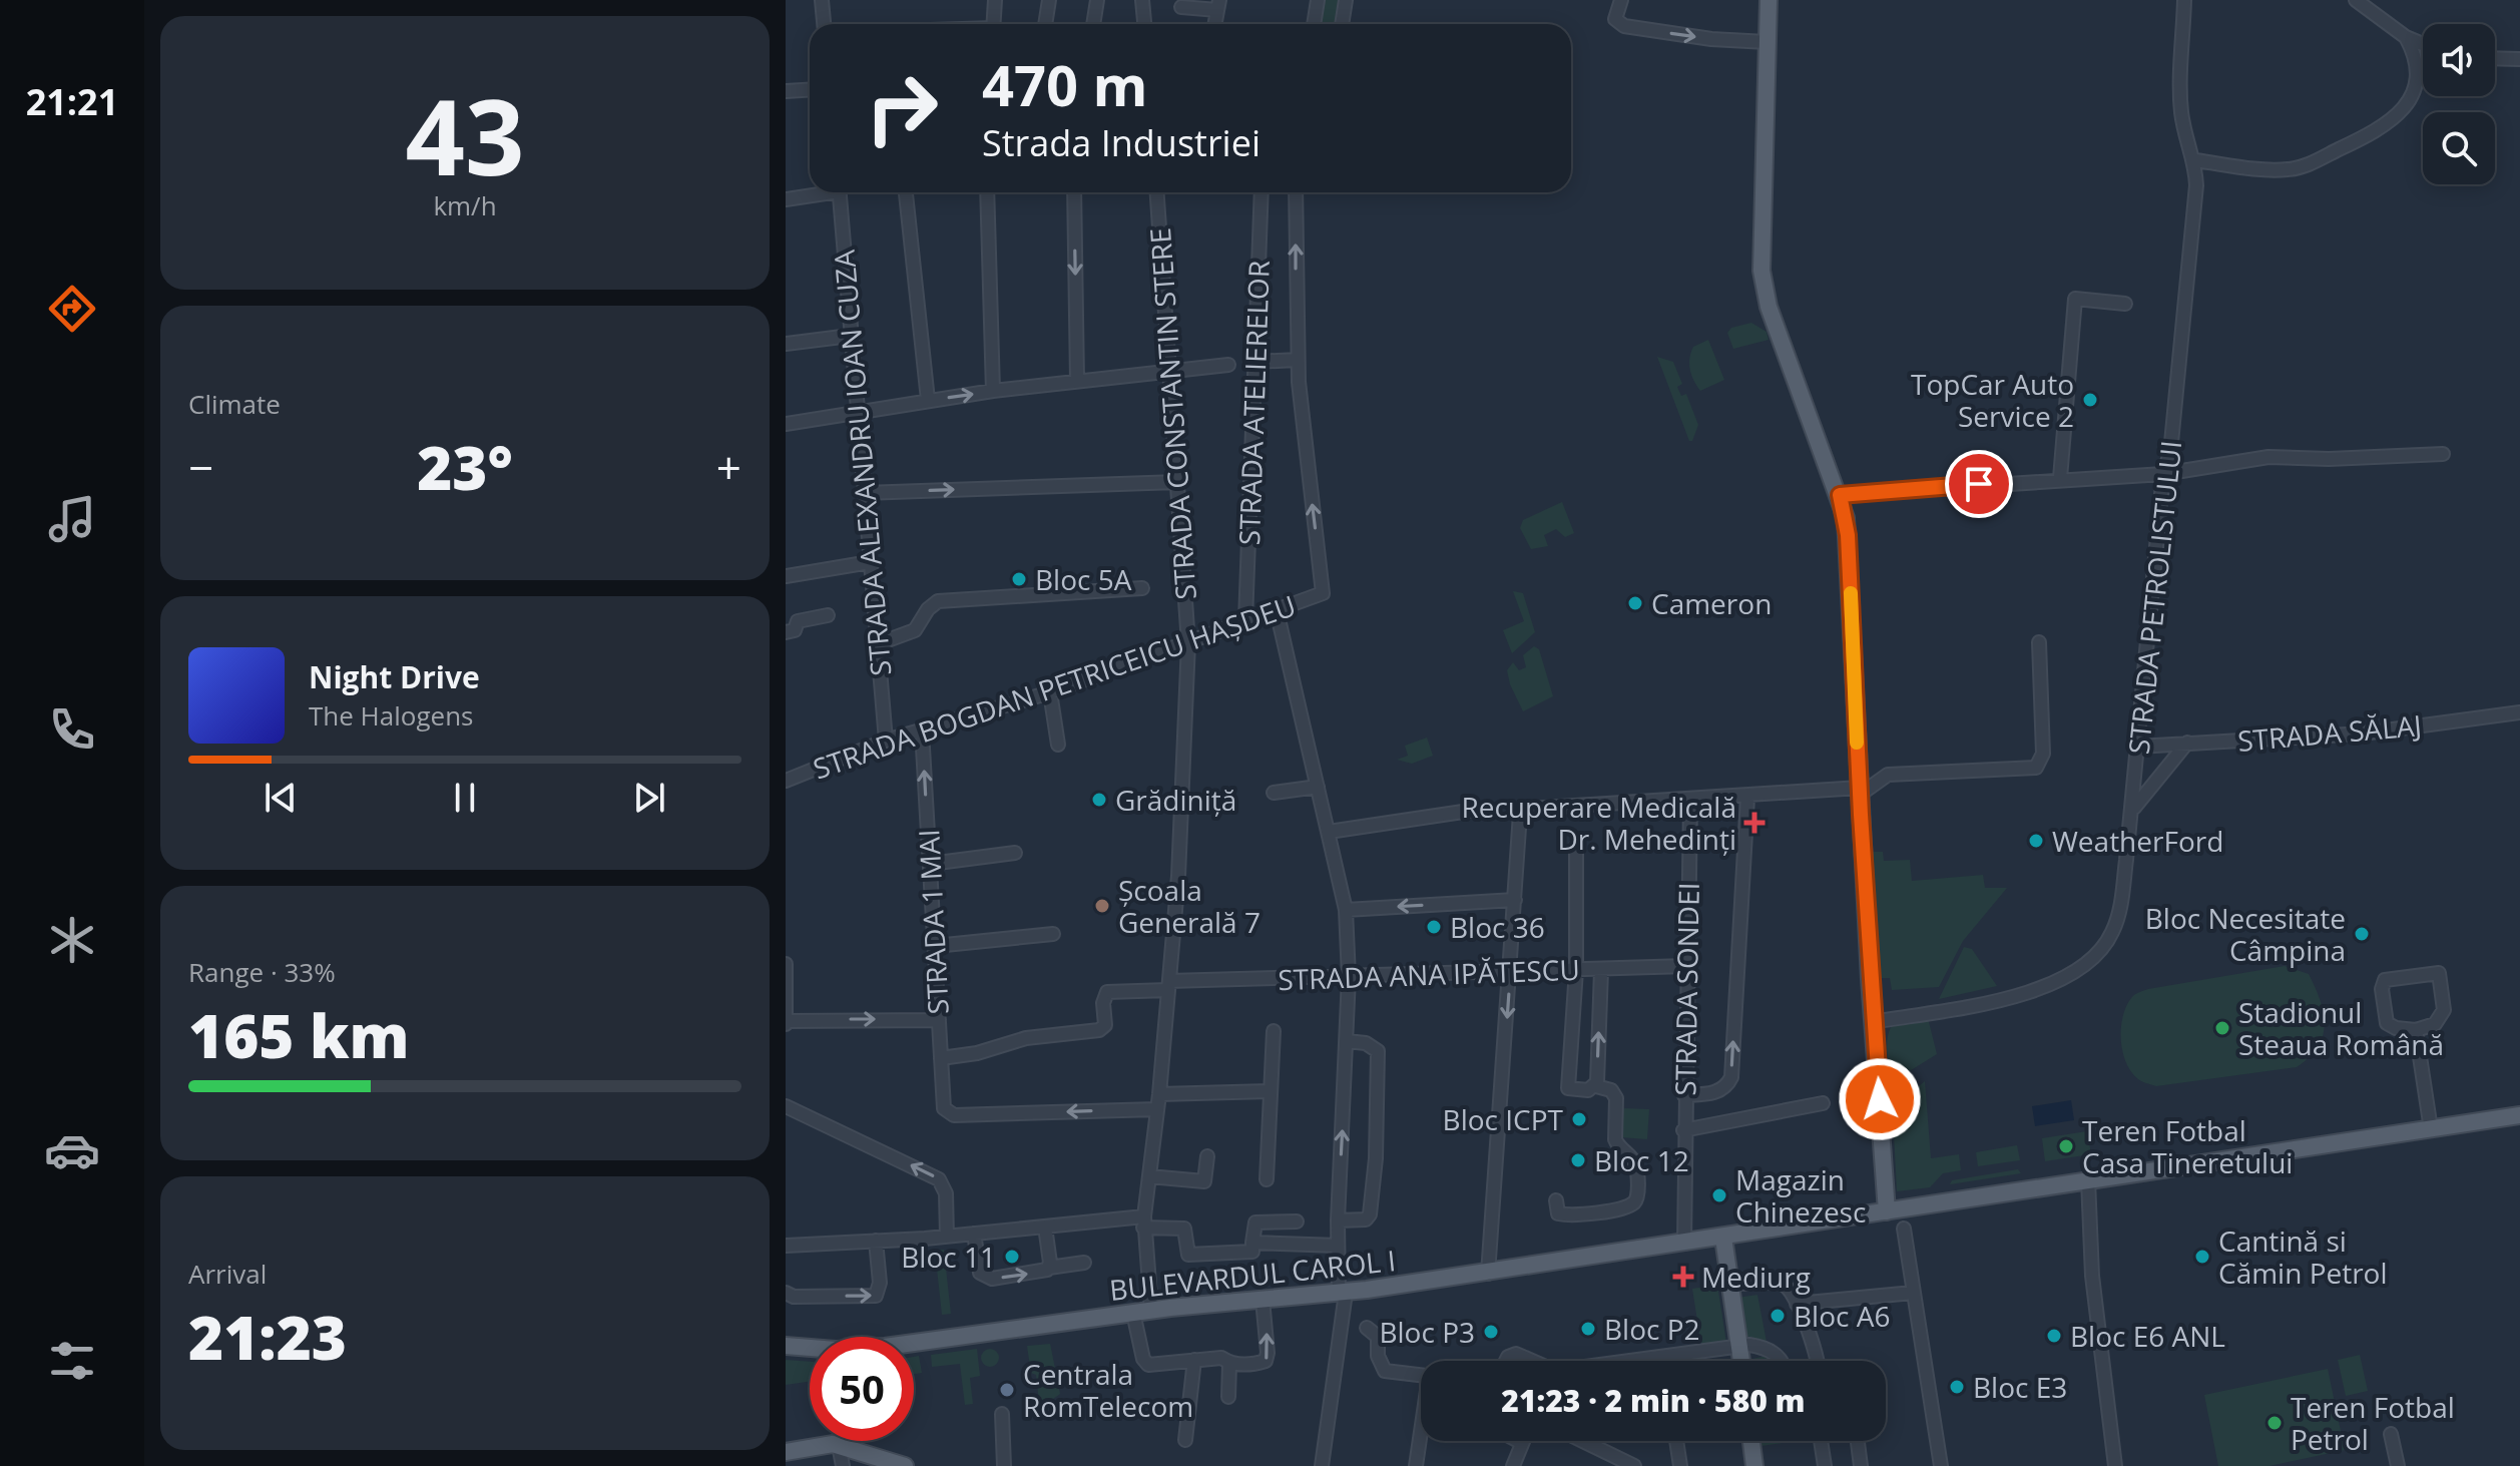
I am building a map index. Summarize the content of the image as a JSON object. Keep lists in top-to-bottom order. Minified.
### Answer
{"streets":{"main road":["BULEVARDUL CAROL I"],"street":["STRADA ATELIERELOR","STRADA CONSTANTIN STERE","STRADA ALEXANDRU IOAN CUZA","STRADA PETROLISTULUI","STRADA BOGDAN PETRICEICU HAȘDEU","STRADA SĂLAJ","STRADA 1 MAI","STRADA ANA IPĂTESCU","STRADA SONDEI"]},"crossings":[["STRADA ATELIERELOR","STRADA BOGDAN PETRICEICU HAȘDEU"],["STRADA CONSTANTIN STERE","STRADA BOGDAN PETRICEICU HAȘDEU"],["STRADA CONSTANTIN STERE","STRADA 1 MAI"],["STRADA CONSTANTIN STERE","STRADA ANA IPĂTESCU"],["STRADA CONSTANTIN STERE","BULEVARDUL CAROL I"],["STRADA ALEXANDRU IOAN CUZA","STRADA BOGDAN PETRICEICU HAȘDEU"],["STRADA PETROLISTULUI","STRADA SĂLAJ"],["STRADA BOGDAN PETRICEICU HAȘDEU","STRADA 1 MAI"],["STRADA 1 MAI","STRADA ANA IPĂTESCU"],["STRADA ANA IPĂTESCU","STRADA SONDEI"],["STRADA SONDEI","BULEVARDUL CAROL I"]],"places":{"other":["TopCar Auto Service 2","Bloc 5A","Cameron","Grădiniță","WeatherFord","Școala Generală 7","Bloc 36","Bloc Necesitate Câmpina","Stadionul Steaua Română","Bloc ICPT","Teren Fotbal Casa Tineretului","Bloc 12","Magazin Chinezesc","Bloc 11","Cantină si Cămin Petrol","Bloc A6","Bloc P2","Bloc P3","Bloc E6 ANL","Bloc E3","Centrala RomTelecom","Teren Fotbal Petrol"],"health":["Recuperare Medicală Dr. Mehedinți","Mediurg"]},"page":{"tabs":"21:21","tile":[["43","km/h"],"Climate",["Range · 33%","165 km"],["Arrival","21:23"]],"turn":["470 m","Strada Industriei"],"heat":["−","23°","+"],"song":["Night Drive","The Halogens"],"limit":"50","trip":"21:23 · 2 min · 580 m"}}
